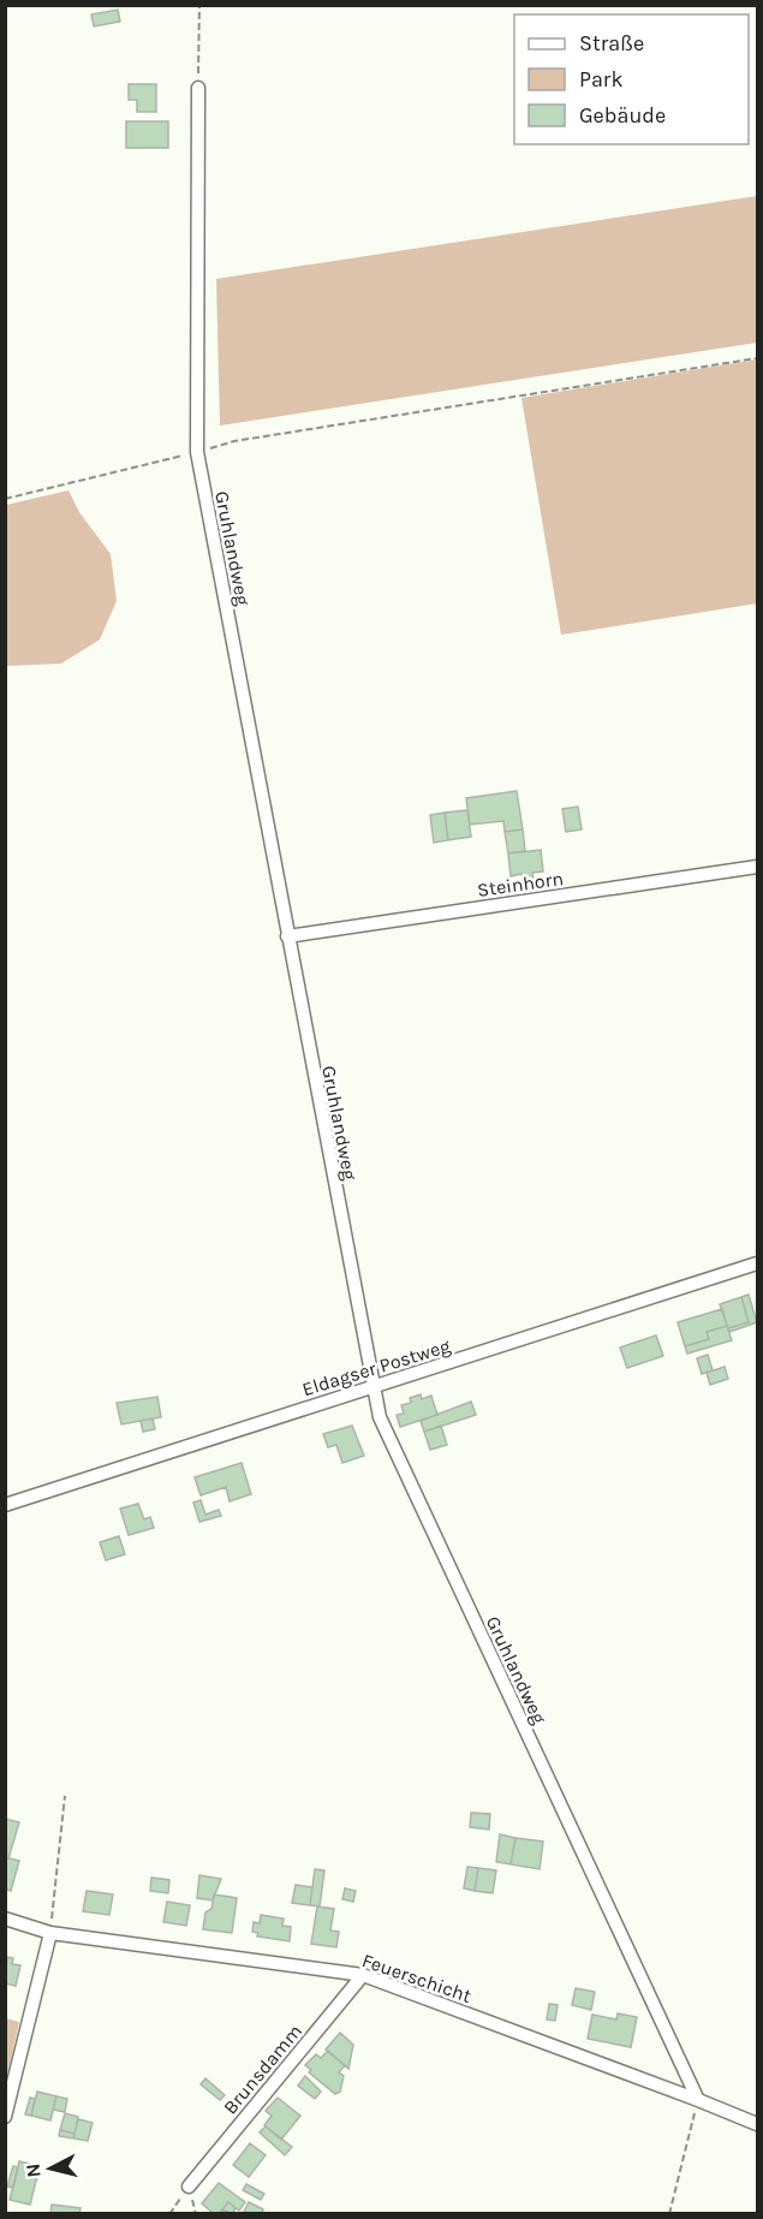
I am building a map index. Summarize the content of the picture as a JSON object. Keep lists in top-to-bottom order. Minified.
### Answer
{"streets":{"street":["Gruhlandweg","Steinhorn","Eldagser Postweg","Feuerschicht","Brunsdamm"]},"crossings":[["Gruhlandweg","Steinhorn"],["Gruhlandweg","Eldagser Postweg"],["Gruhlandweg","Feuerschicht"],["Feuerschicht","Brunsdamm"]],"legend":["Straße","Park","Gebäude"],"north":"left"}
